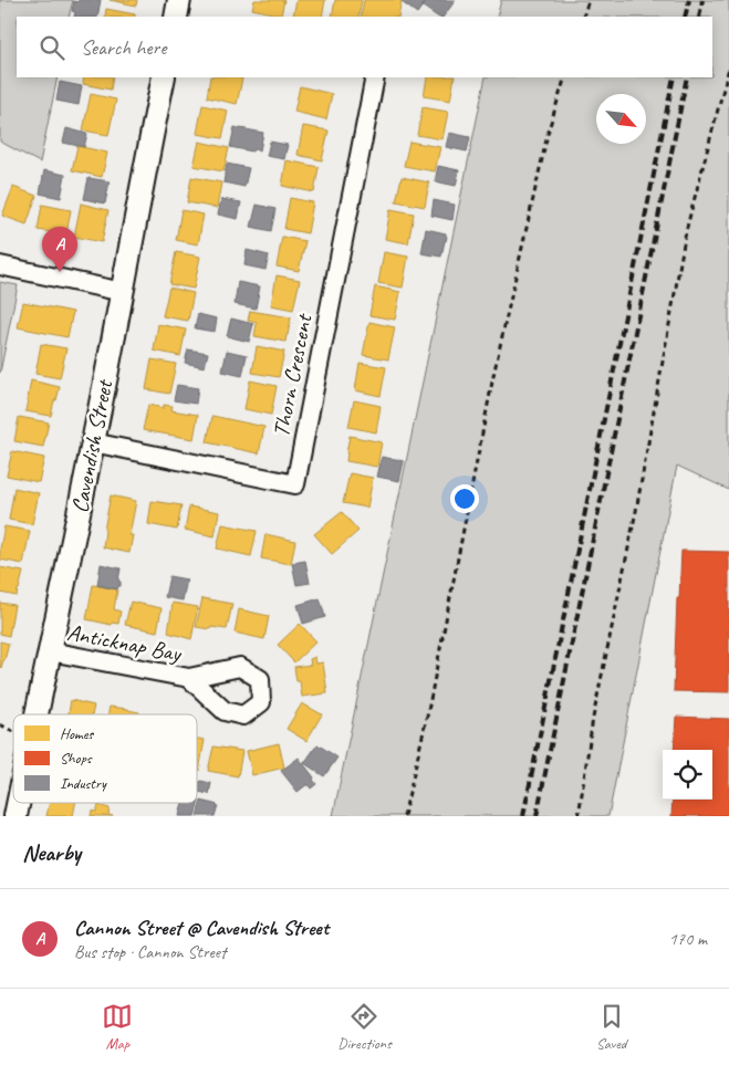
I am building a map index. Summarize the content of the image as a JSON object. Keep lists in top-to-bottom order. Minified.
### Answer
{"streets":{"street":["Thorn Crescent","Cavendish Street","Anticknap Bay"]},"crossings":[["Thorn Crescent","Cavendish Street"],["Cavendish Street","Anticknap Bay"]],"legend":["Homes","Shops","Industry"],"north":"bottom right","page":{"search":"Search here","pins":"A","heading":"Nearby","list":[{"mark":"A","name":"Cannon Street @ Cavendish Street","note":"Bus stop · Cannon Street","value":"170 m"}],"nav":["Map","Directions","Saved"]}}
